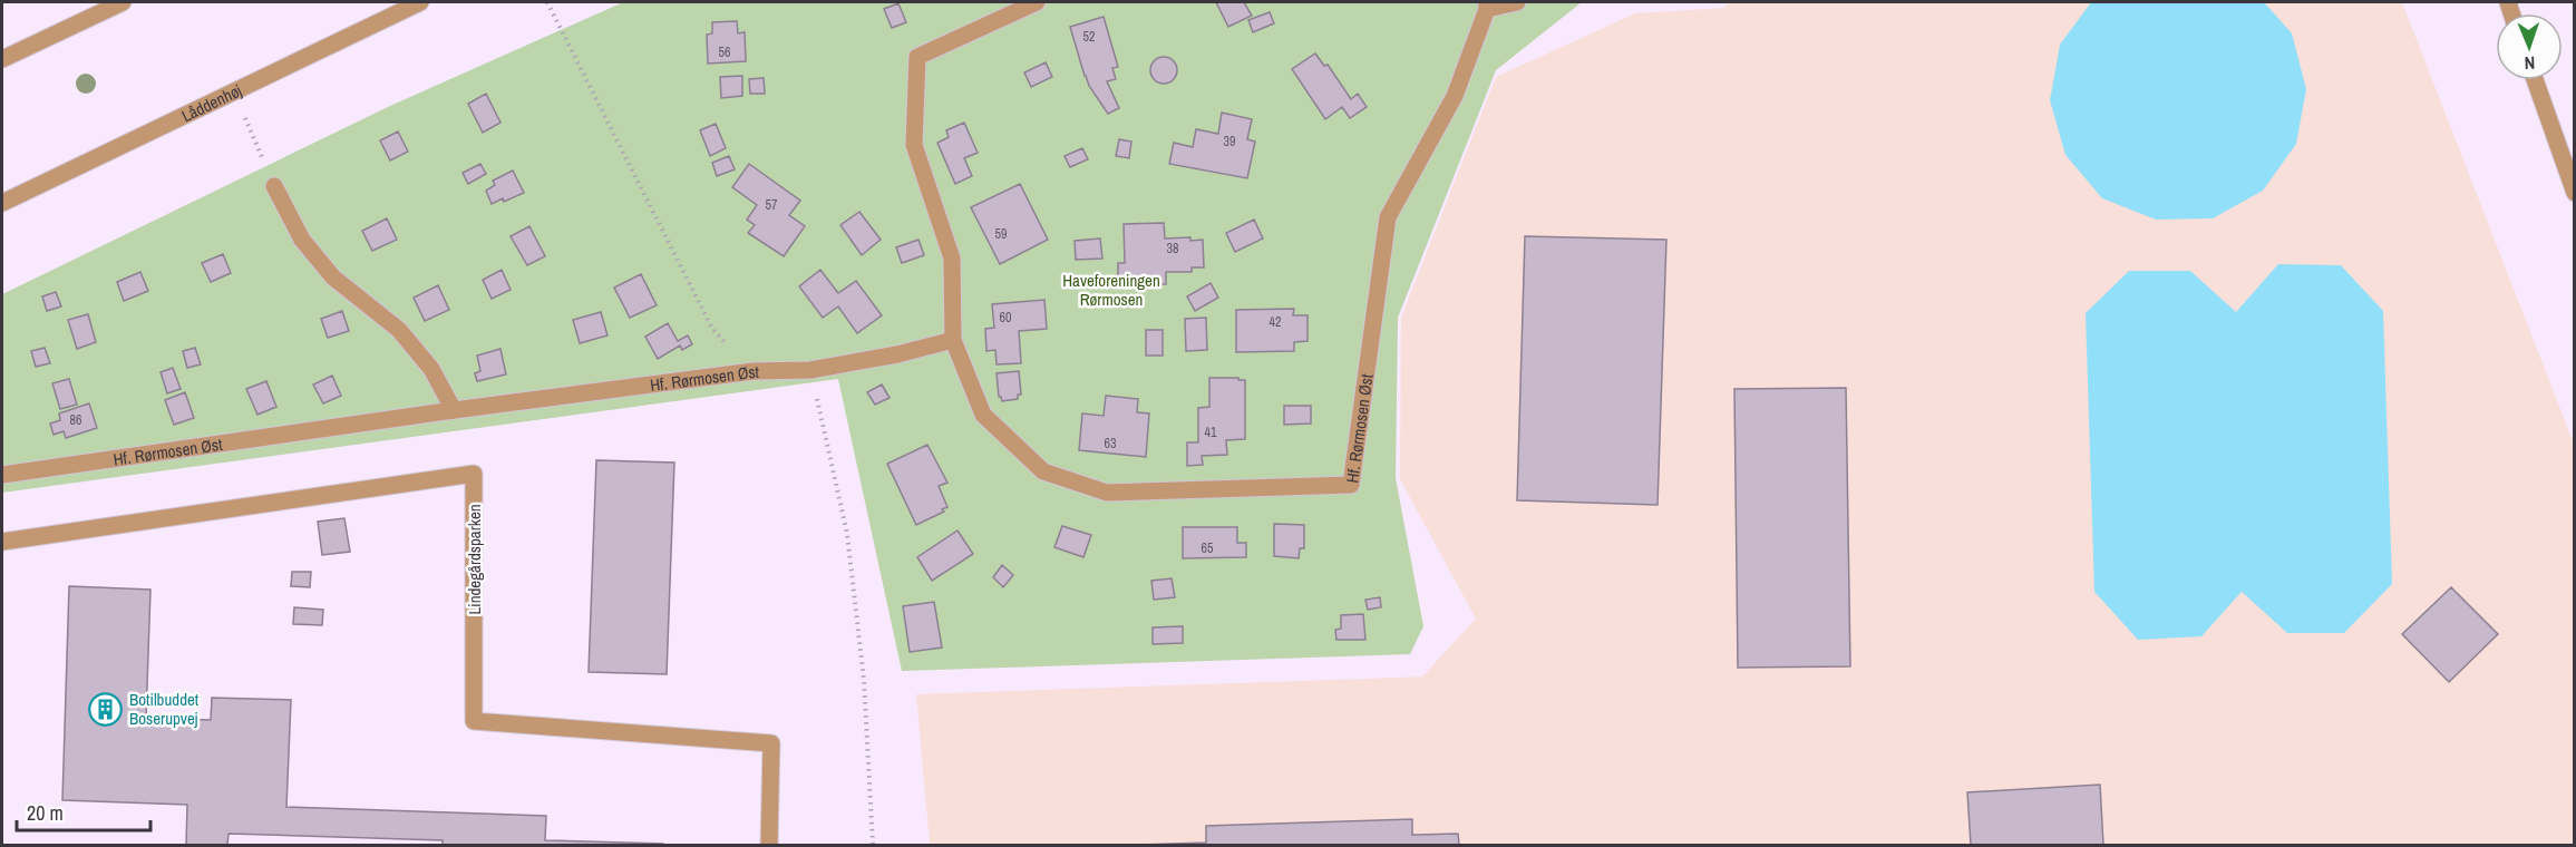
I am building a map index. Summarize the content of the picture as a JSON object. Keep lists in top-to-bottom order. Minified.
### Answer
{"streets":{"street":["Låddenhøj","Hf. Rørmosen Øst","Lindegårdsparken"]},"parks":["Haveforeningen Rørmosen"],"places":{"building":["Botilbuddet Boserupvej"]},"house_numbers":["52","56","39","57","59","38","60","42","86","41","63","65"],"scale_bar":"20 m","north":"bottom"}
